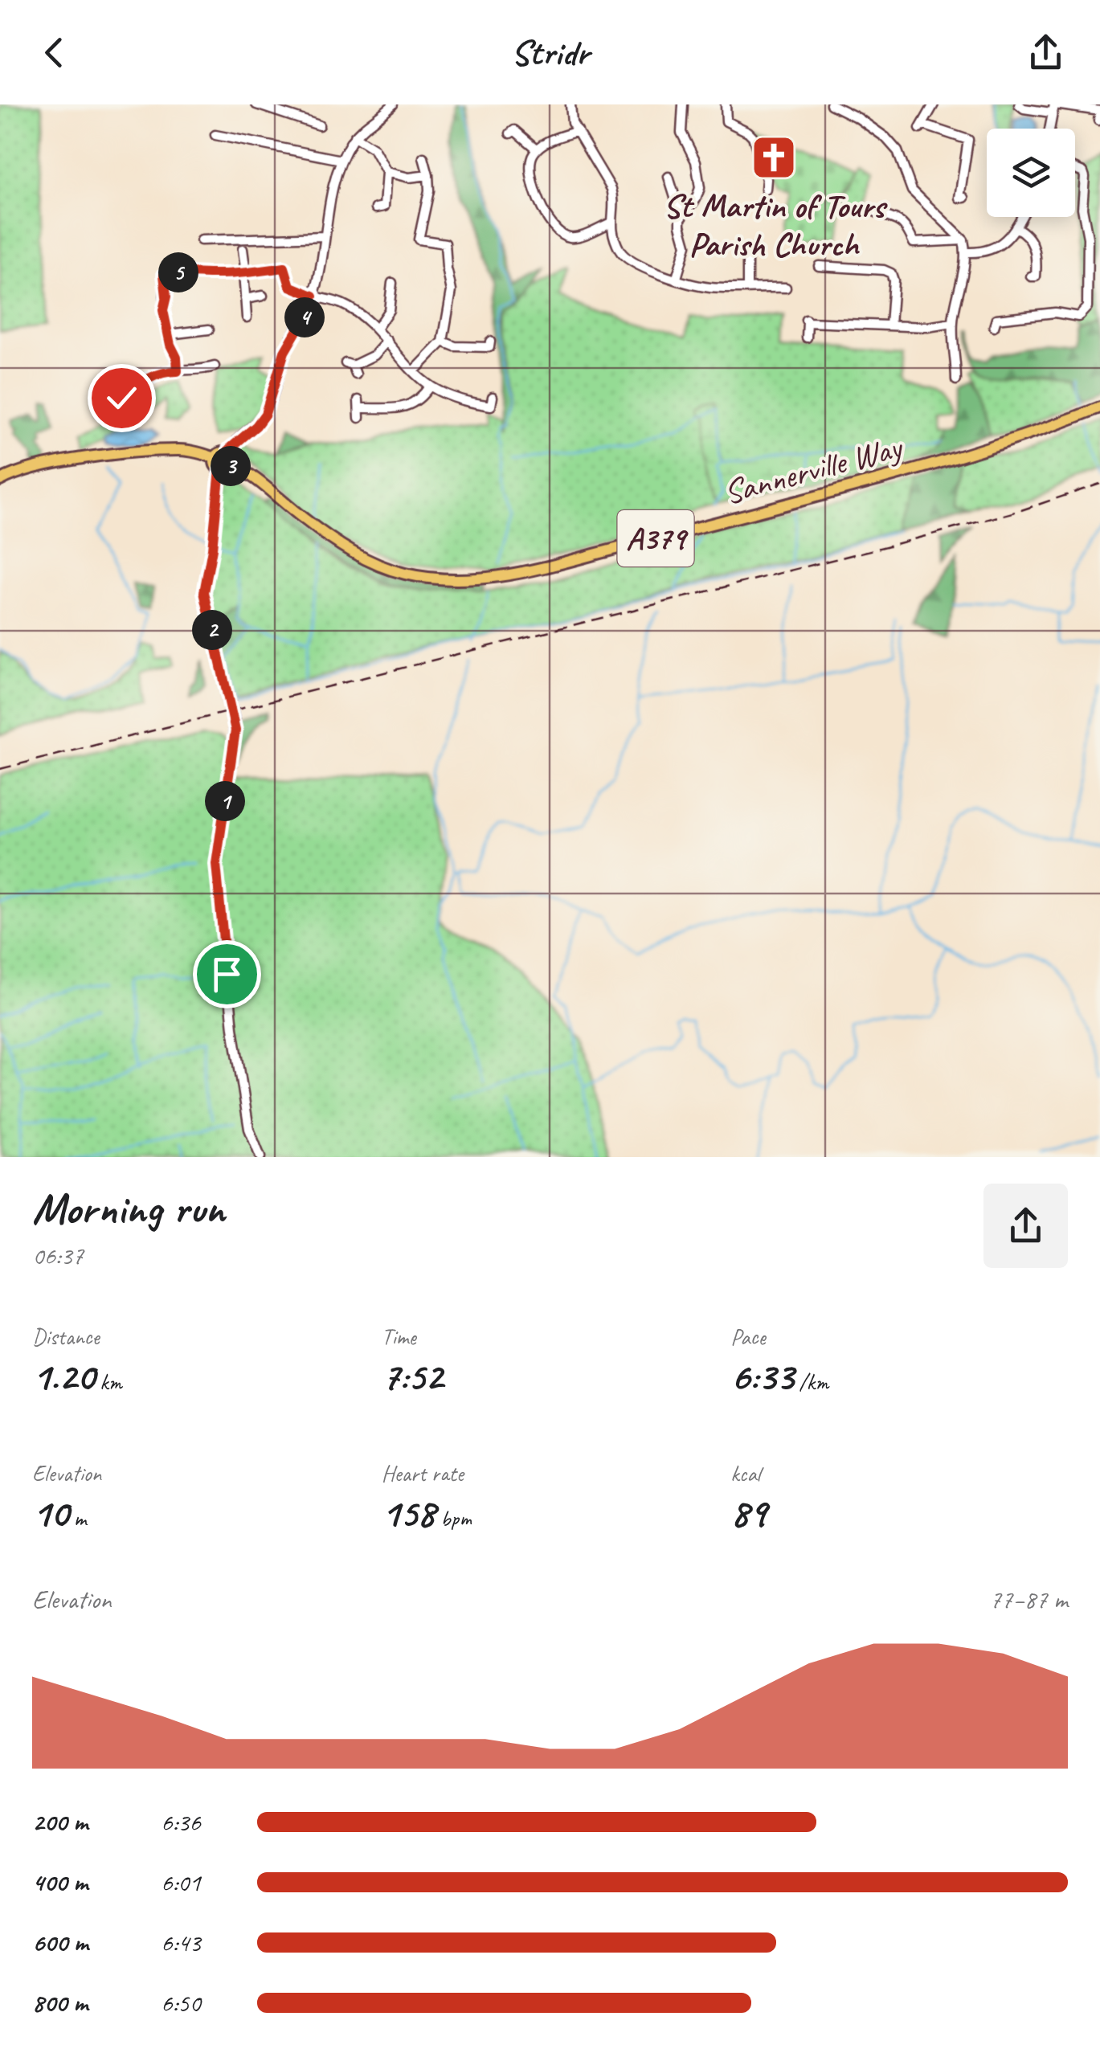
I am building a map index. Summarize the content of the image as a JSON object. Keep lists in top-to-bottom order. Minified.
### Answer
{"streets":{"main road":["Sannerville Way","A379"]},"places":{"church":["St Martin of Tours Parish Church"]},"page":{"header":"Stridr","pins":["5","4","3","2","1"],"heading":["Morning run","06:37"],"stats":[["Distance","1.20 km"],["Time","7:52"],["Pace","6:33 /km"],["Elevation","10 m"],["Heart rate","158 bpm"],["kcal","89"]],"chart":["Elevation","77–87 m"],"list":[{"name":"200 m","note":"6:36"},{"name":"400 m","note":"6:01"},{"name":"600 m","note":"6:43"},{"name":"800 m","note":"6:50"}]}}
